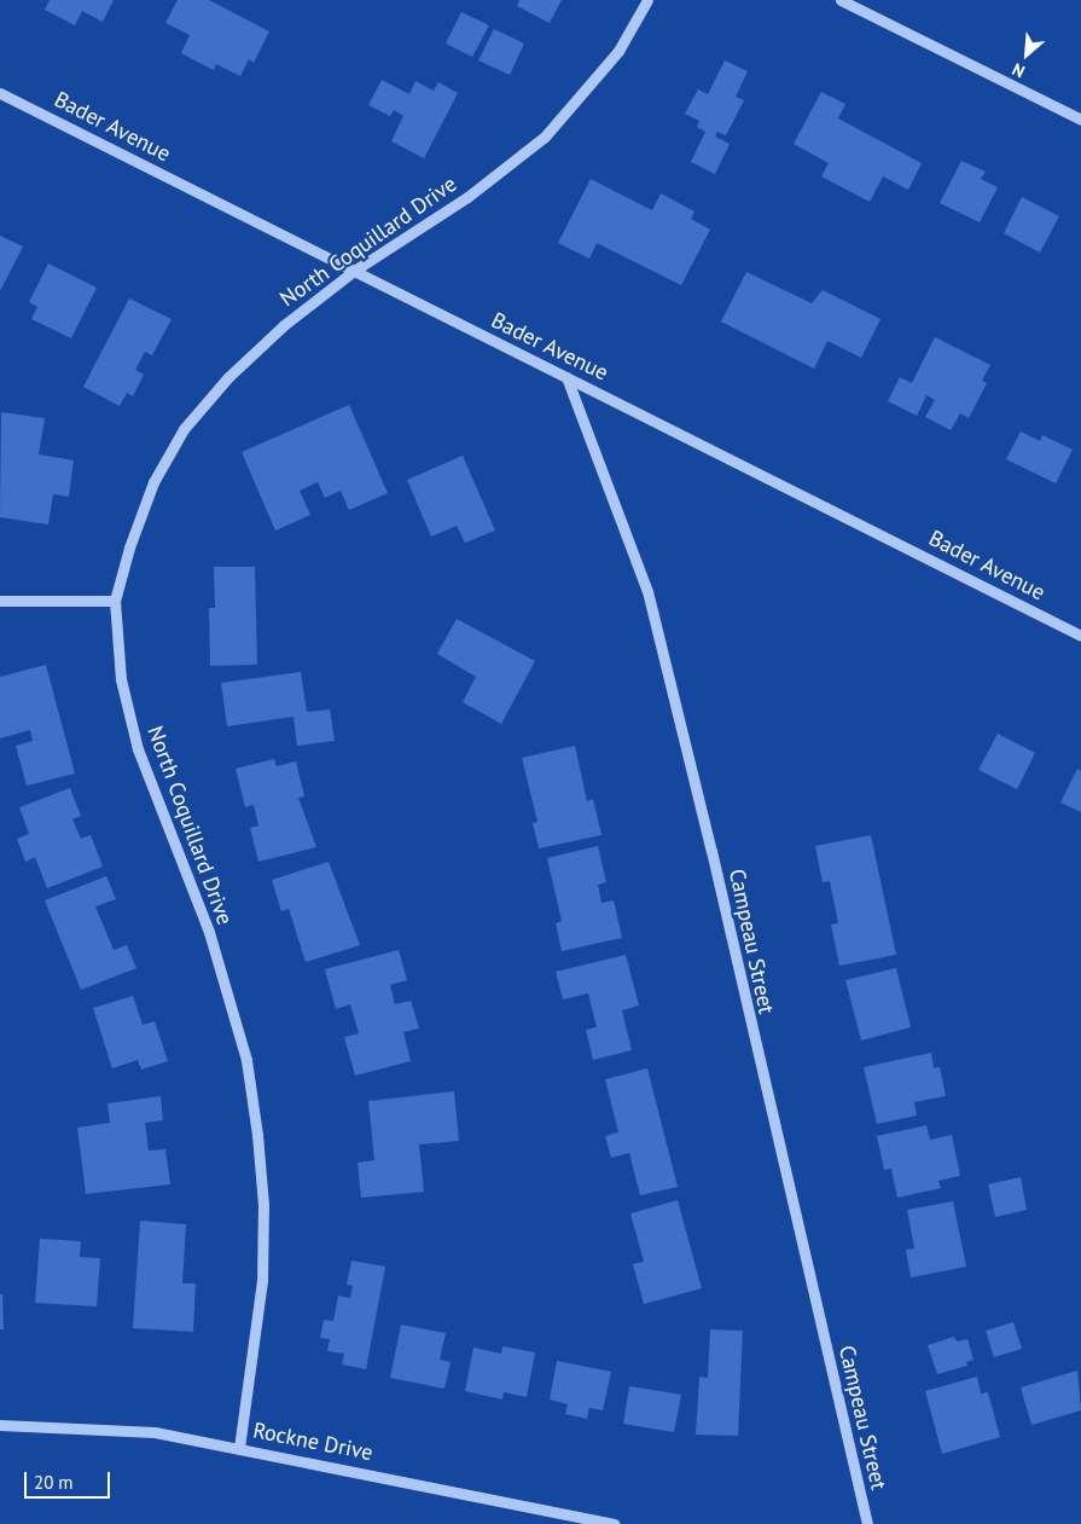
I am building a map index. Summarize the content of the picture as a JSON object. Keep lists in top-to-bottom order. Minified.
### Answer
{"streets":{"street":["Bader Avenue","North Coquillard Drive","Campeau Street","Rockne Drive"]},"crossings":[["Bader Avenue","North Coquillard Drive"],["Bader Avenue","Campeau Street"],["North Coquillard Drive","Rockne Drive"]],"scale_bar":"20 m","north":"bottom left"}
